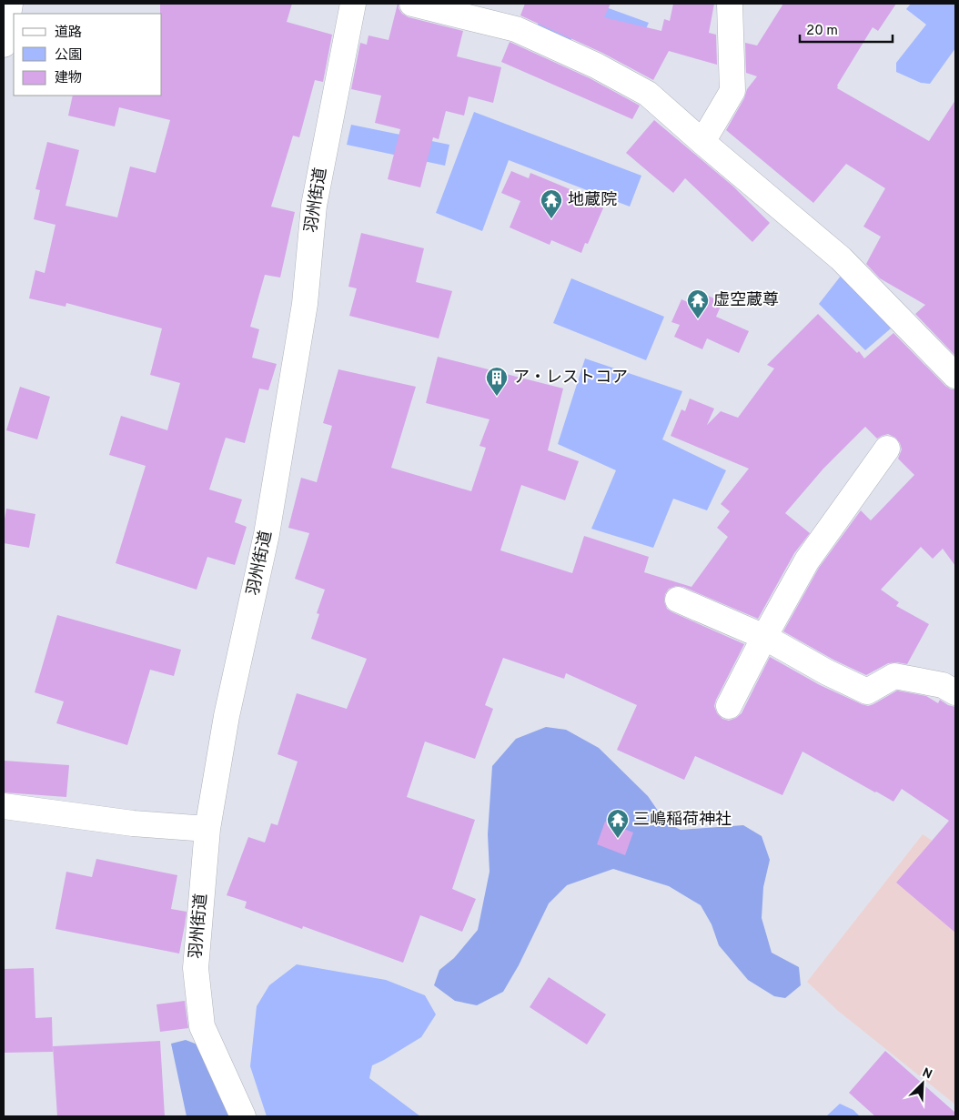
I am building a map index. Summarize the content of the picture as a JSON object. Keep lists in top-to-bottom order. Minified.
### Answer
{"streets":{"main road":["羽州街道"]},"places":{"temple":["地蔵院","虚空蔵尊","三嶋稲荷神社"],"building":["ア・レストコア"]},"legend":["道路","公園","建物"],"scale_bar":"20 m","north":"top right"}
